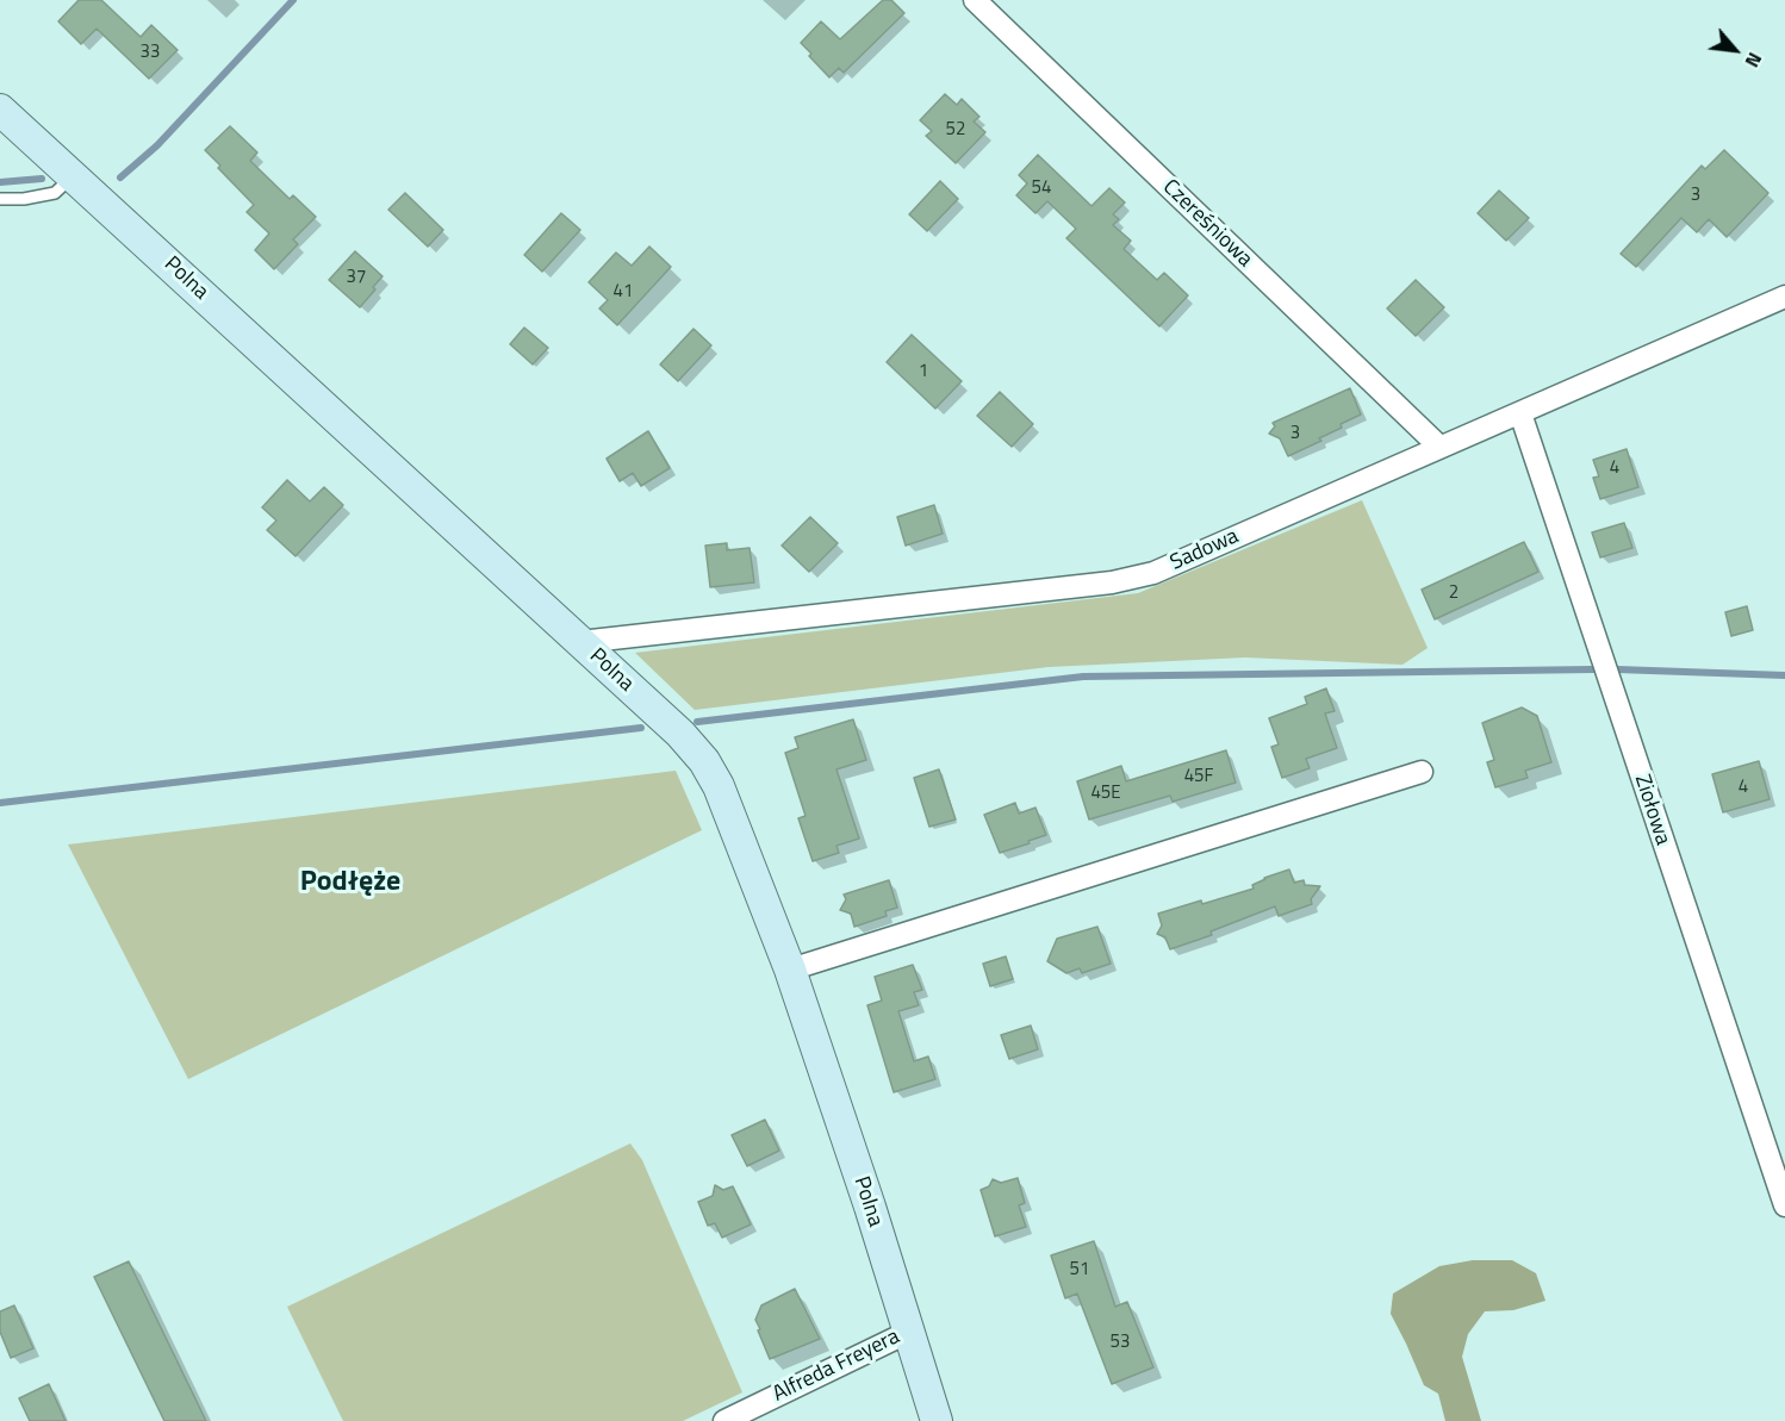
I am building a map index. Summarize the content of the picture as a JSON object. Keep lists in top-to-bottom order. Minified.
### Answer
{"streets":{"street":["Czereśniowa","Polna","Sadowa","Ziołowa","Alfreda Freyera"]},"crossings":[["Czereśniowa","Sadowa"],["Polna","Sadowa"],["Polna","Alfreda Freyera"],["Sadowa","Ziołowa"]],"districts":["Podłęże"],"house_numbers":["33","52","54","3","37","41","1","3","4","2","45F","4","45E","51","53"],"north":"bottom right"}
